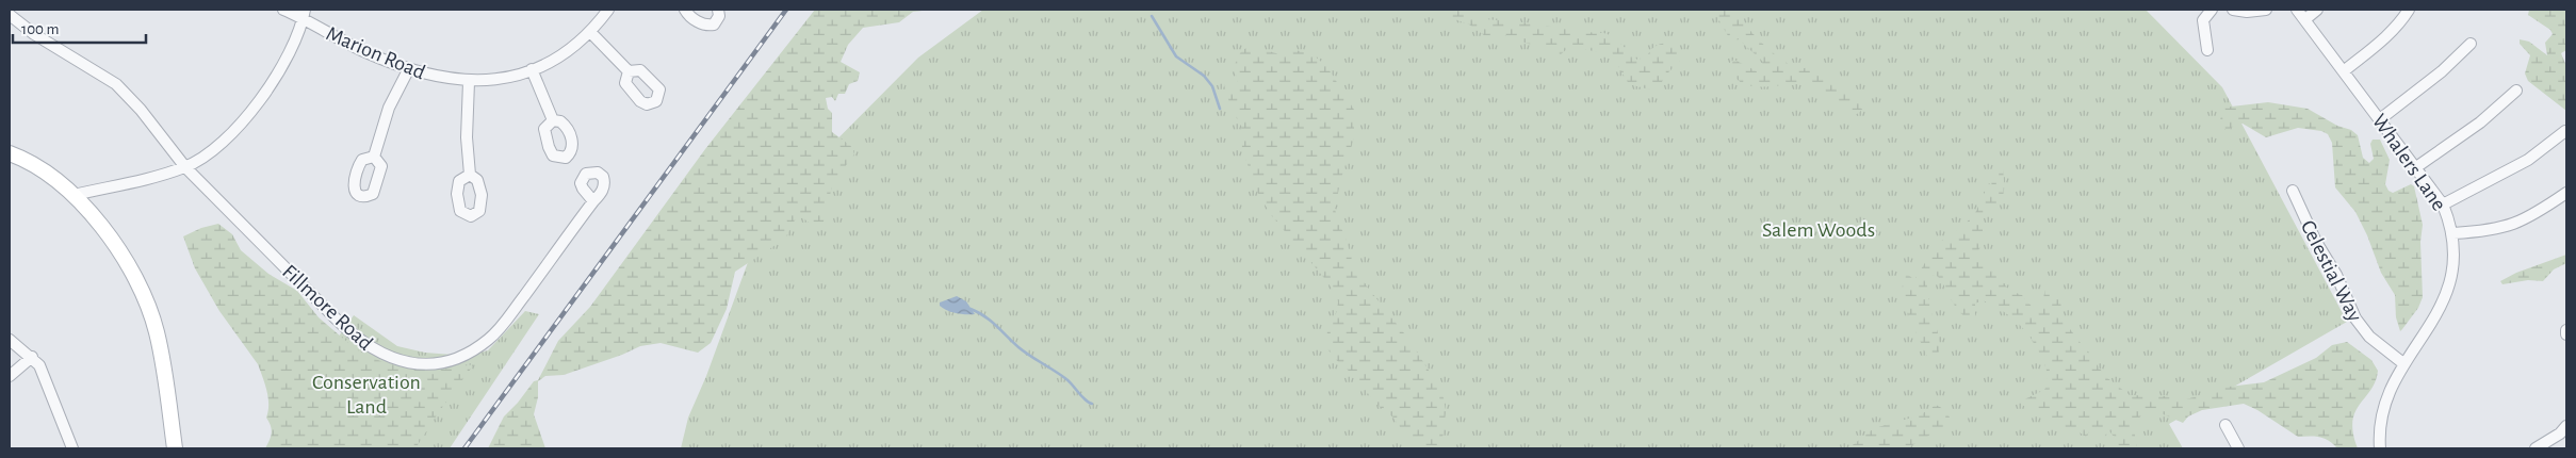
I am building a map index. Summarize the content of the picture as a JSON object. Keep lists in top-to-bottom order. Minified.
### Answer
{"streets":{"street":["Marion Road","Whalers Lane","Celestial Way","Fillmore Road"]},"crossings":[["Whalers Lane","Celestial Way"]],"parks":["Salem Woods","Conservation Land"],"scale_bar":"100 m"}
